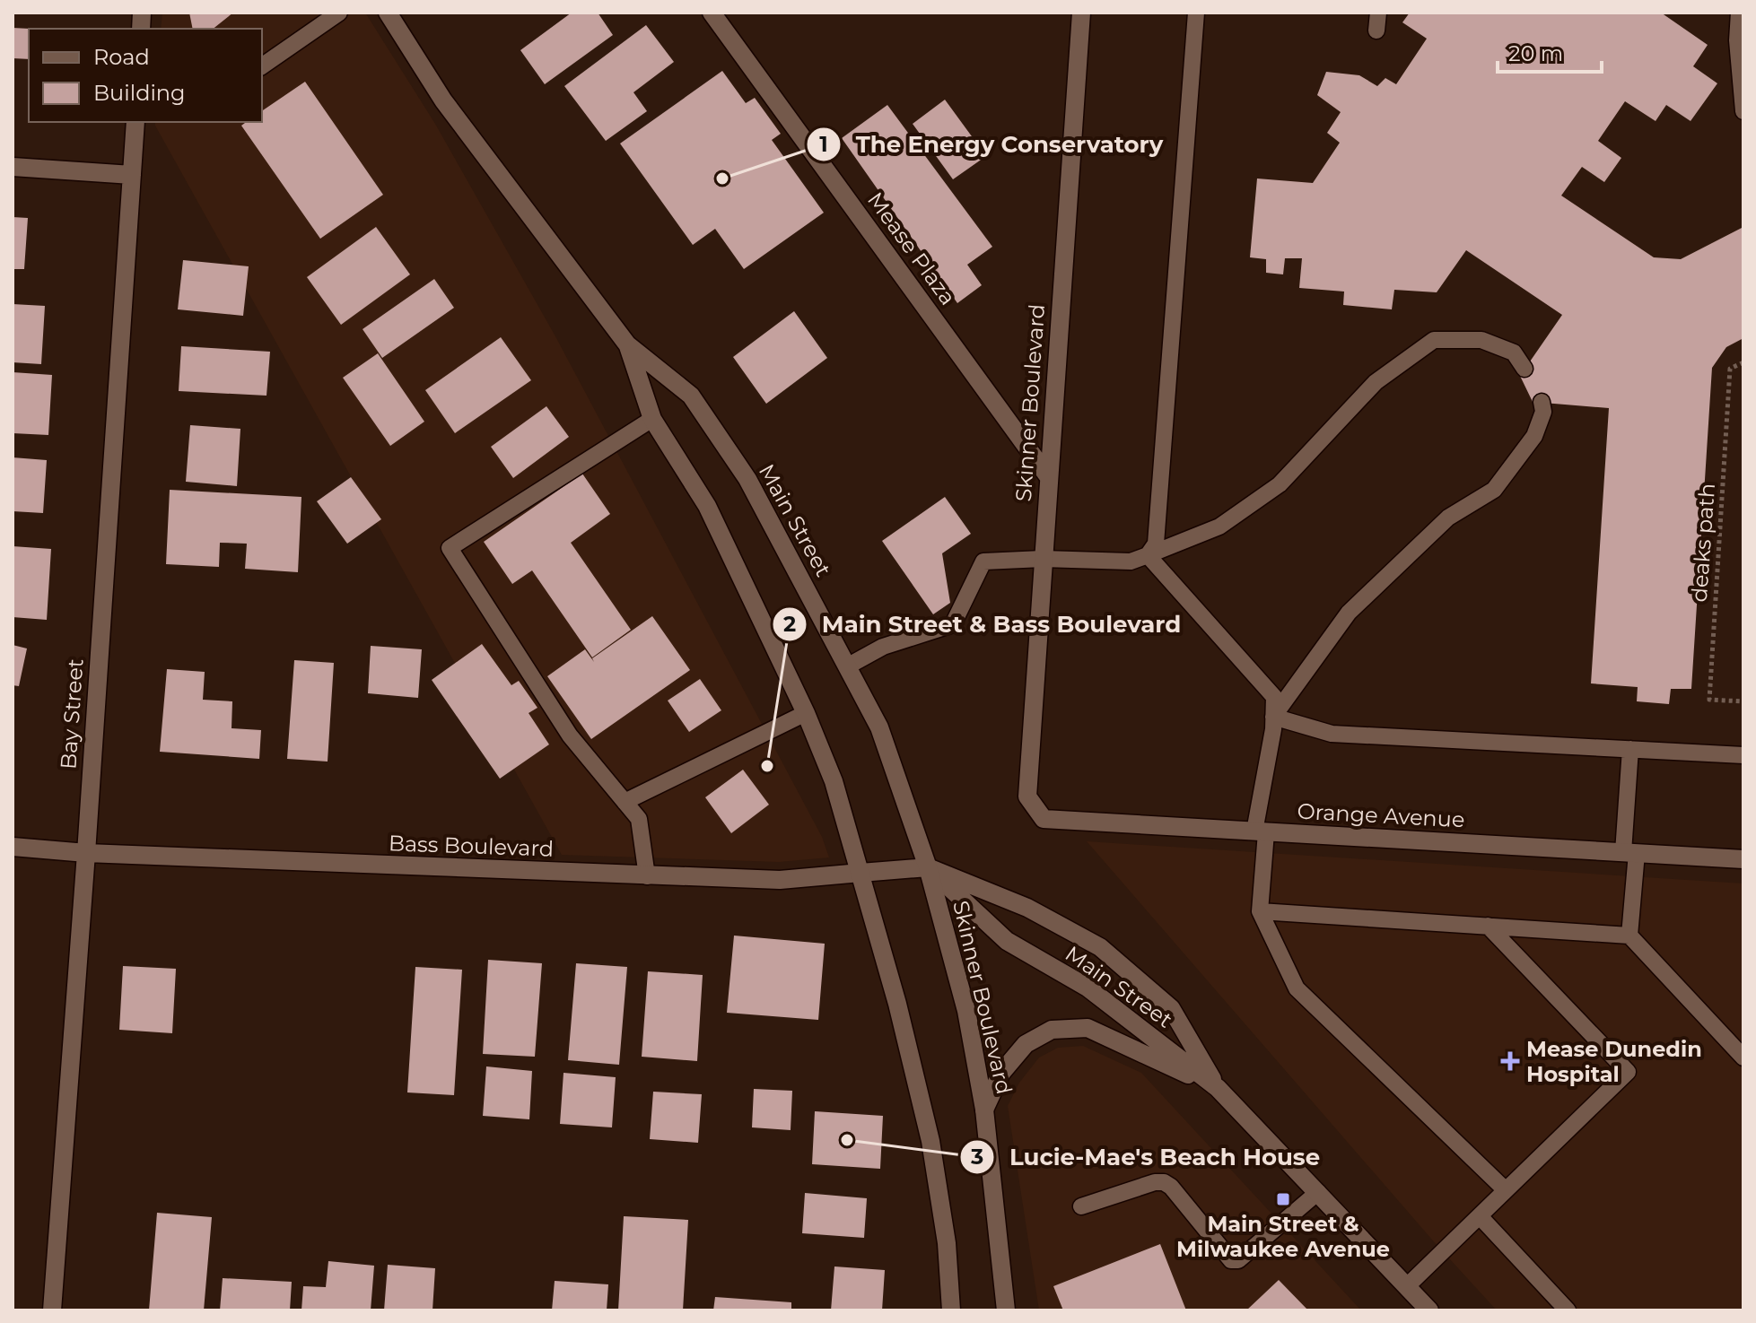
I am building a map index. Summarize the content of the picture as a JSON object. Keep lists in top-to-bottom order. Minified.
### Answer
{"streets":{"street":["Mease Plaza","Skinner Boulevard","Main Street","Bay Street","Orange Avenue","Bass Boulevard"],"path":["deaks path"]},"crossings":[["Mease Plaza","Skinner Boulevard"],["Skinner Boulevard","Main Street"],["Skinner Boulevard","Orange Avenue"],["Skinner Boulevard","Bass Boulevard"],["Main Street","Bass Boulevard"],["Bay Street","Bass Boulevard"]],"places":{"other":["The Energy Conservatory","Main Street & Bass Boulevard","Lucie-Mae's Beach House"],"health":["Mease Dunedin Hospital"],"transit":["Main Street & Milwaukee Avenue"]},"legend":["Road","Building"],"scale_bar":"20 m"}
